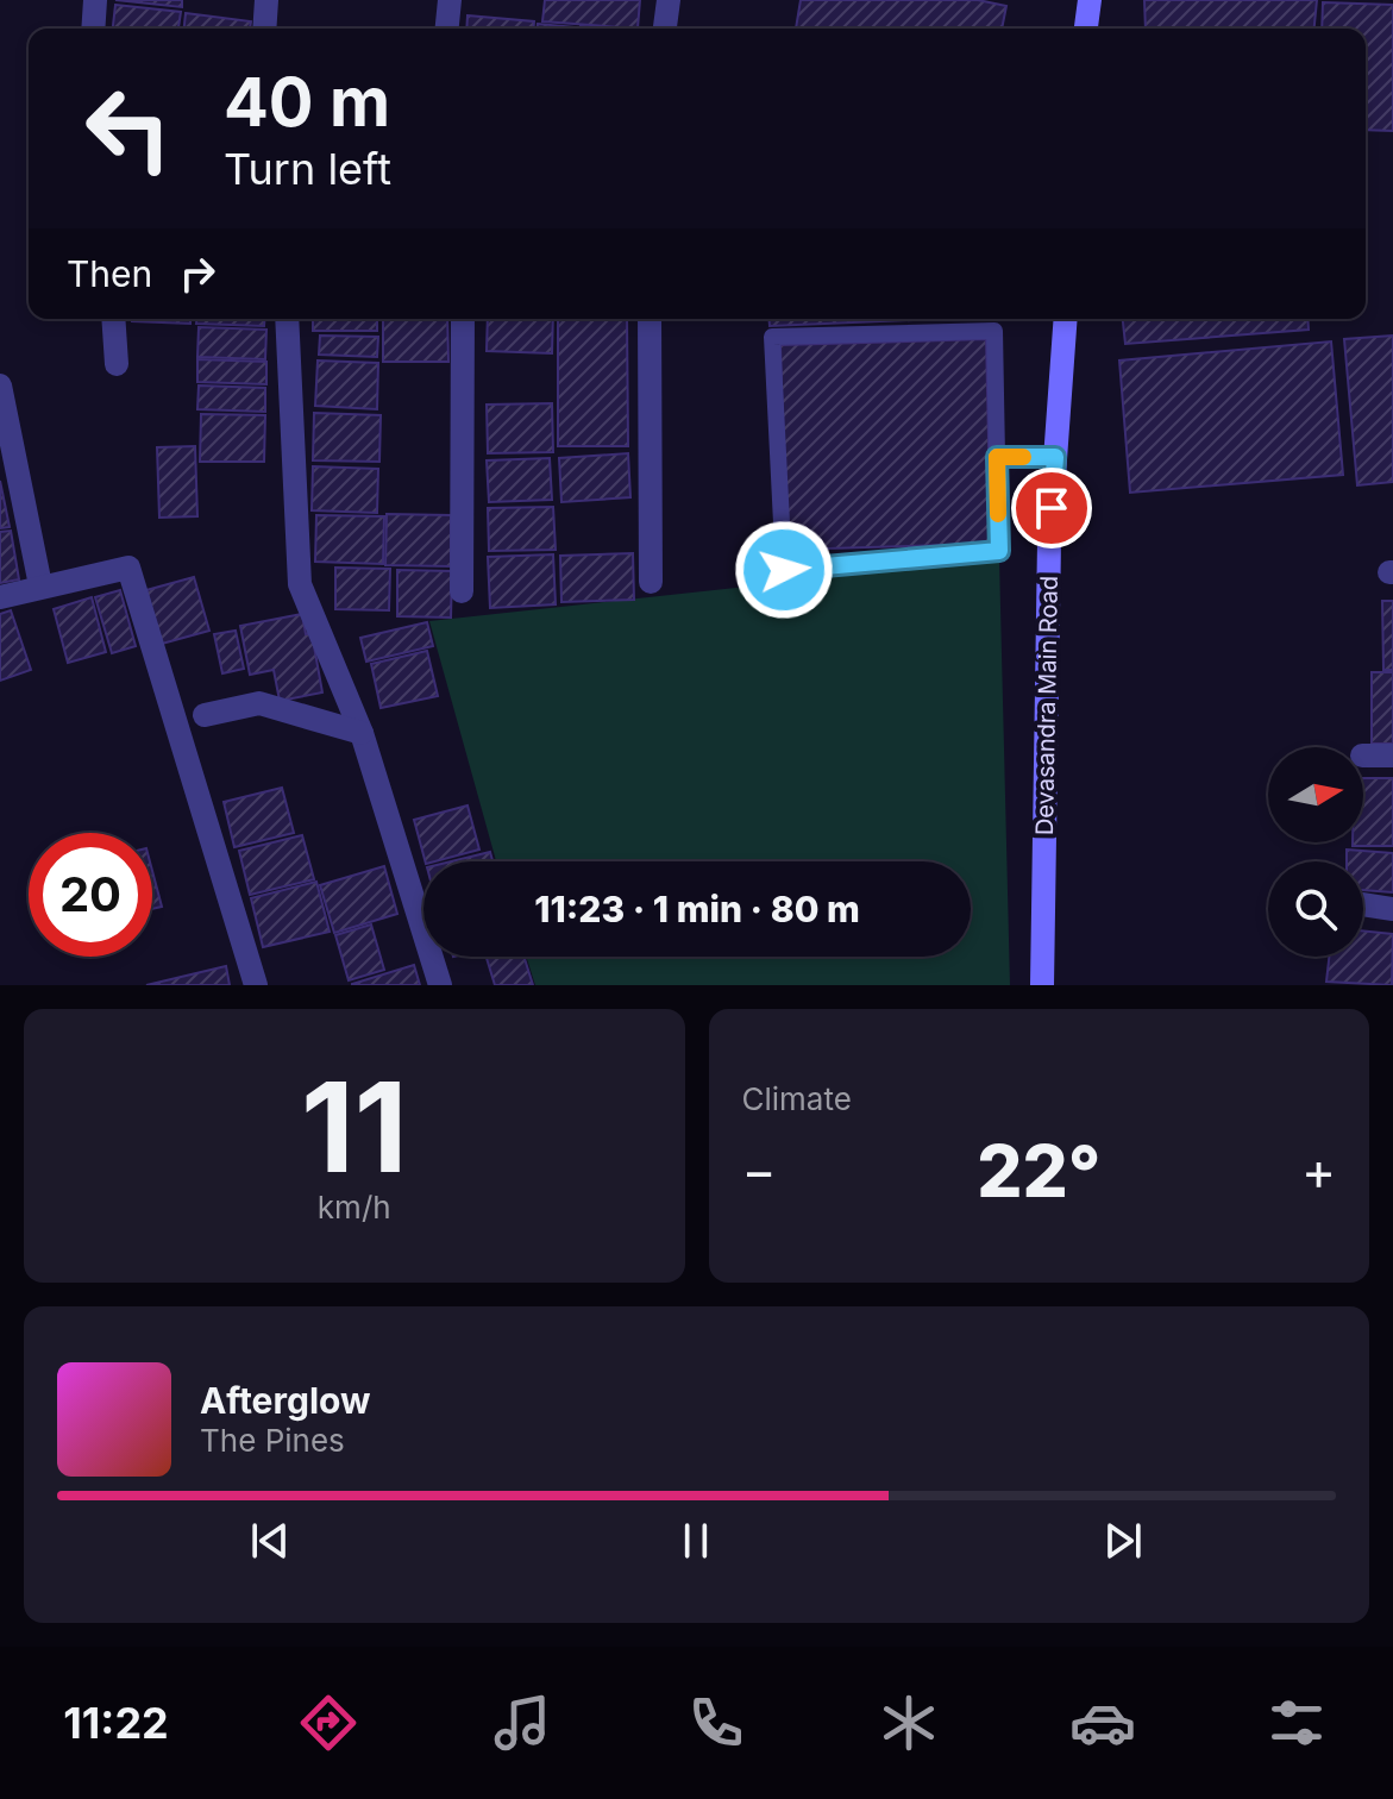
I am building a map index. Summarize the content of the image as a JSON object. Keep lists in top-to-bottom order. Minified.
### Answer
{"streets":{"main road":["Devasandra Main Road"]},"north":"right","page":{"turn":["40 m","Turn left"],"then":"Then","limit":"20","trip":"11:23 · 1 min · 80 m","tile":[["11","km/h"],"Climate"],"heat":["−","22°","+"],"song":["Afterglow","The Pines"],"tabs":"11:22"}}
